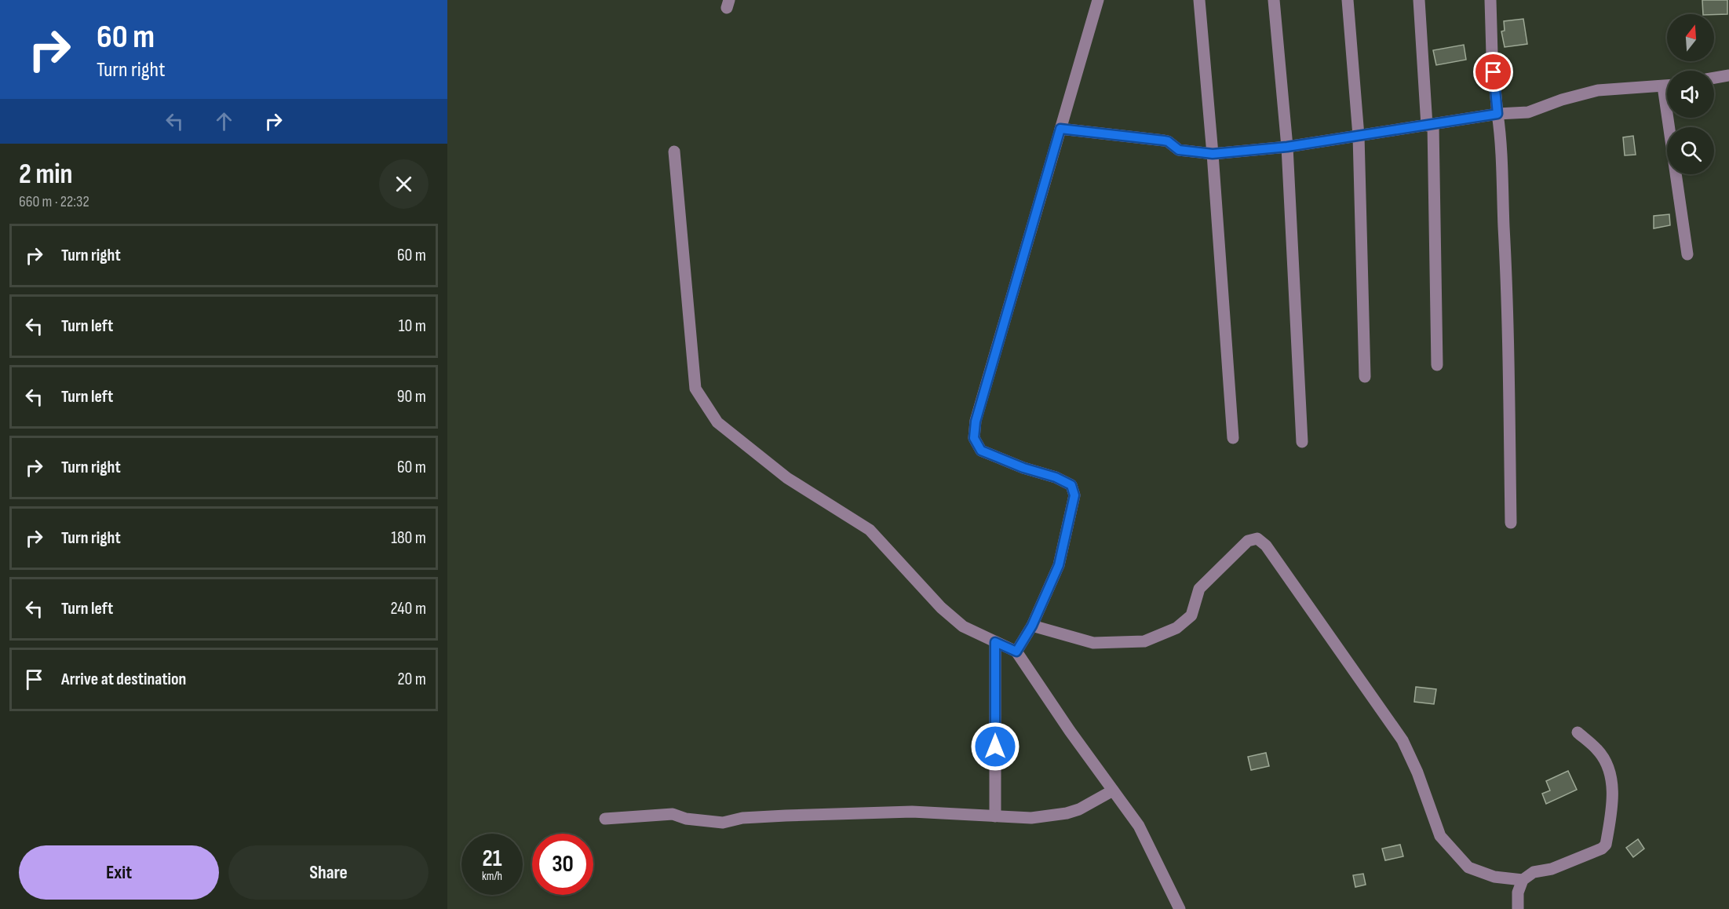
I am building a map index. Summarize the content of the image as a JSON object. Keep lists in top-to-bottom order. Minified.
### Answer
{"north":"top","page":{"turn":["60 m","Turn right"],"heading":["2 min","660 m · 22:32"],"list":[{"name":"Turn right","value":"60 m"},{"name":"Turn left","value":"10 m"},{"name":"Turn left","value":"90 m"},{"name":"Turn right","value":"60 m"},{"name":"Turn right","value":"180 m"},{"name":"Turn left","value":"240 m"},{"name":"Arrive at destination","value":"20 m"}],"speed":"21 km/h","limit":"30","buttons":["Exit","Share"]}}
